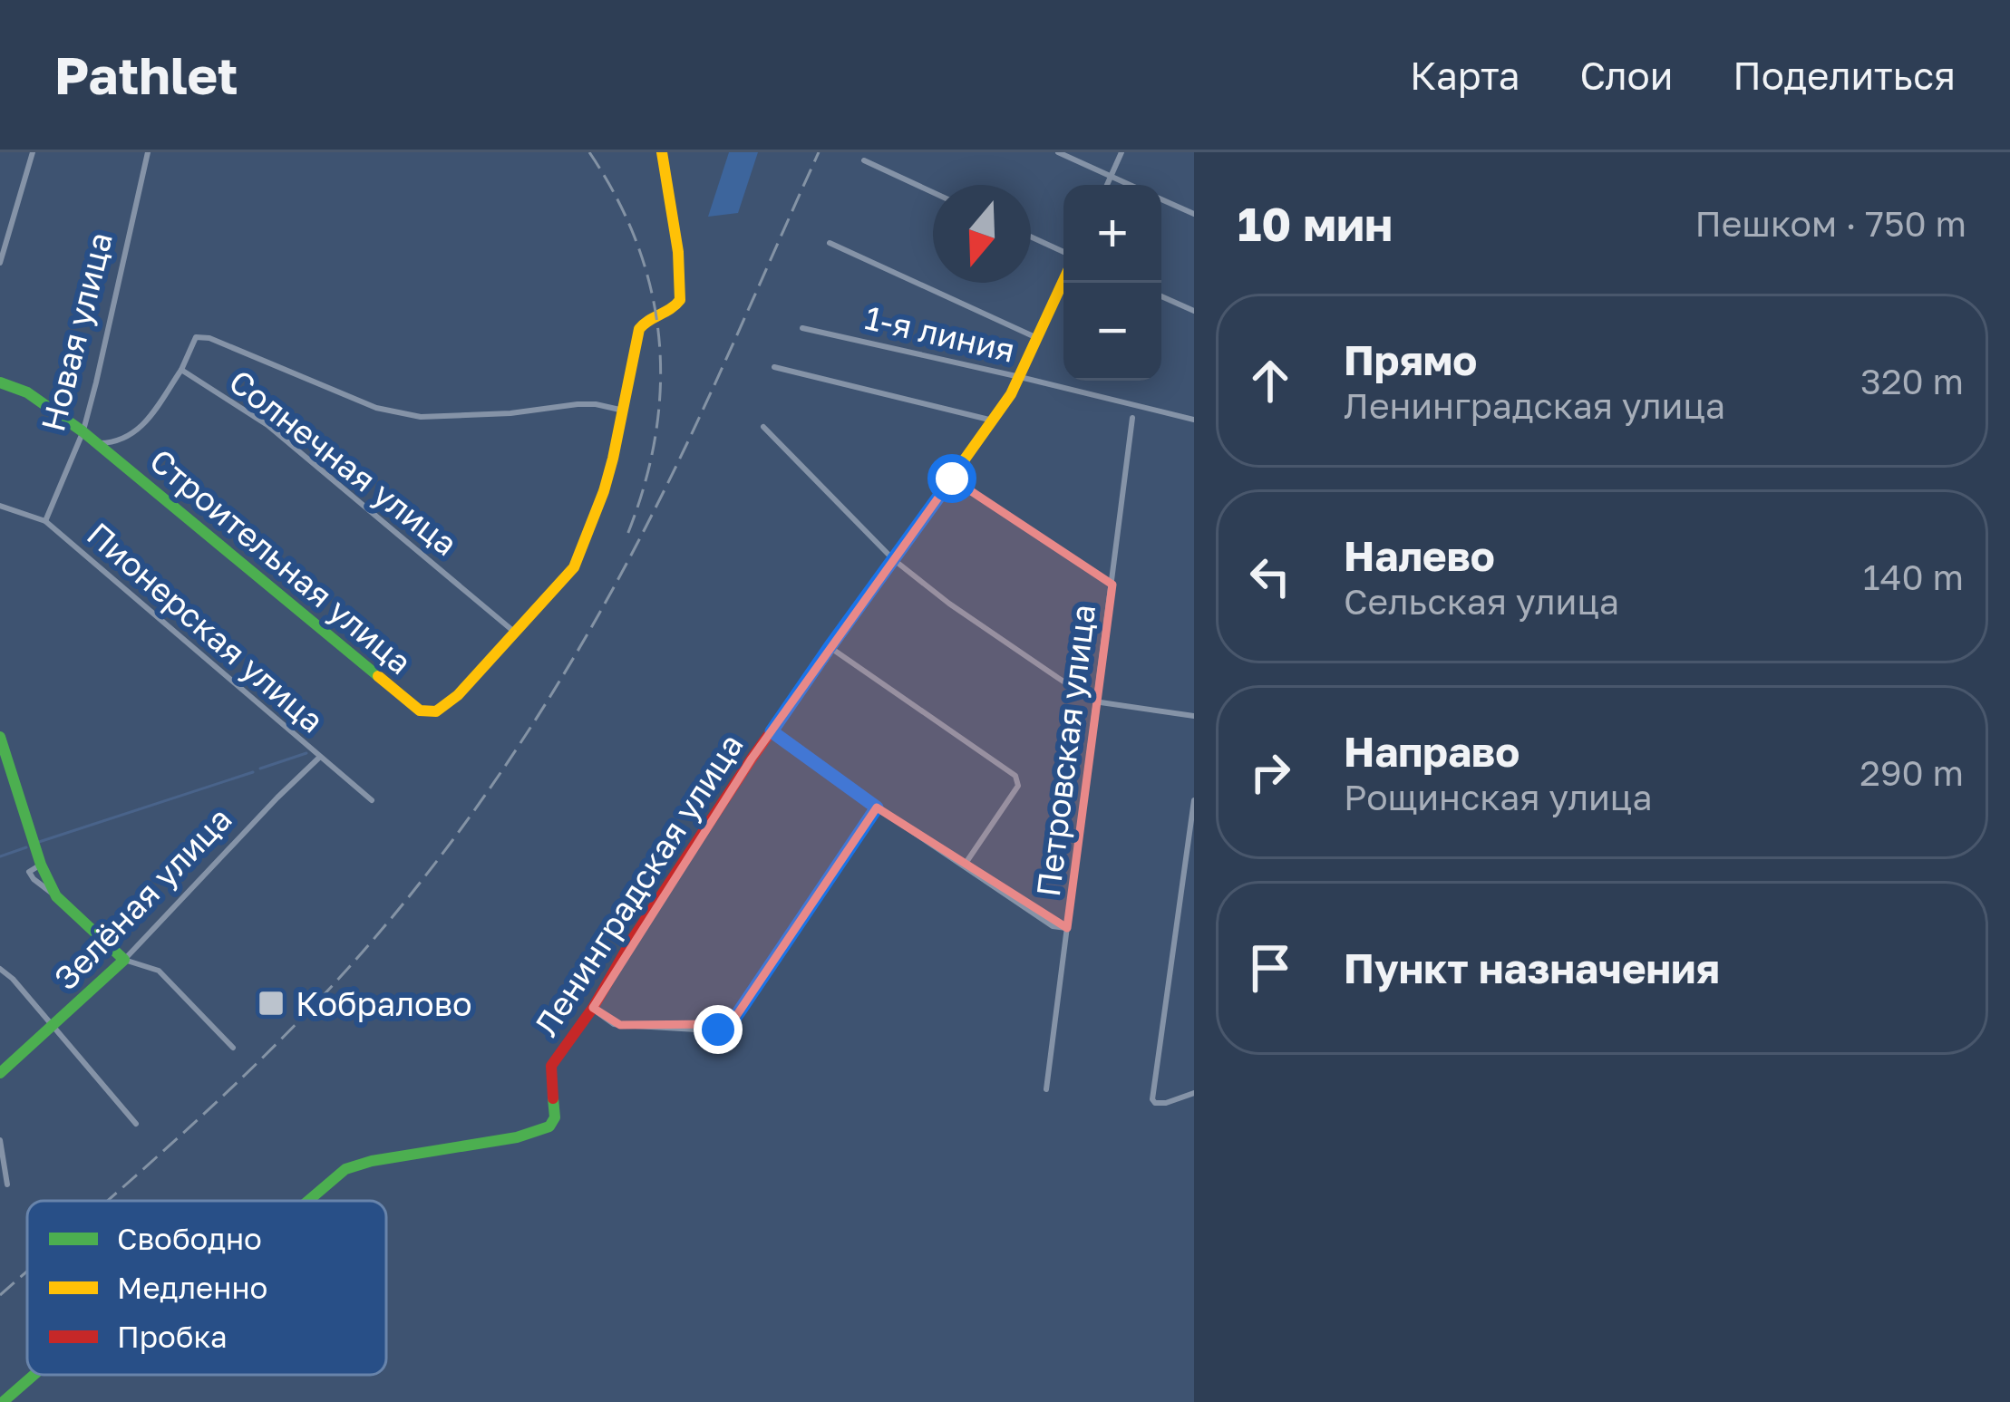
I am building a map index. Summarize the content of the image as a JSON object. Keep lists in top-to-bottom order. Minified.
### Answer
{"streets":{"street":["Новая улица","1-я линия","Солнечная улица","Строительная улица","Пионерская улица","Петровская улица","Ленинградская улица","Зелёная улица"]},"crossings":[["Новая улица","Строительная улица"],["Новая улица","Пионерская улица"],["1-я линия","Ленинградская улица"],["Солнечная улица","Строительная улица"],["Пионерская улица","Зелёная улица"]],"places":{"transit":["Кобралово"]},"legend":["Свободно","Медленно","Пробка"],"north":"bottom","page":{"header":"Pathlet","nav":["Карта","Слои","Поделиться"],"heading":["10 мин","Пешком · 750 m"],"map_buttons":["+","−"],"list":[["Прямо","Ленинградская улица","320 m"],["Налево","Сельская улица","140 m"],["Направо","Рощинская улица","290 m"],"Пункт назначения"]}}
